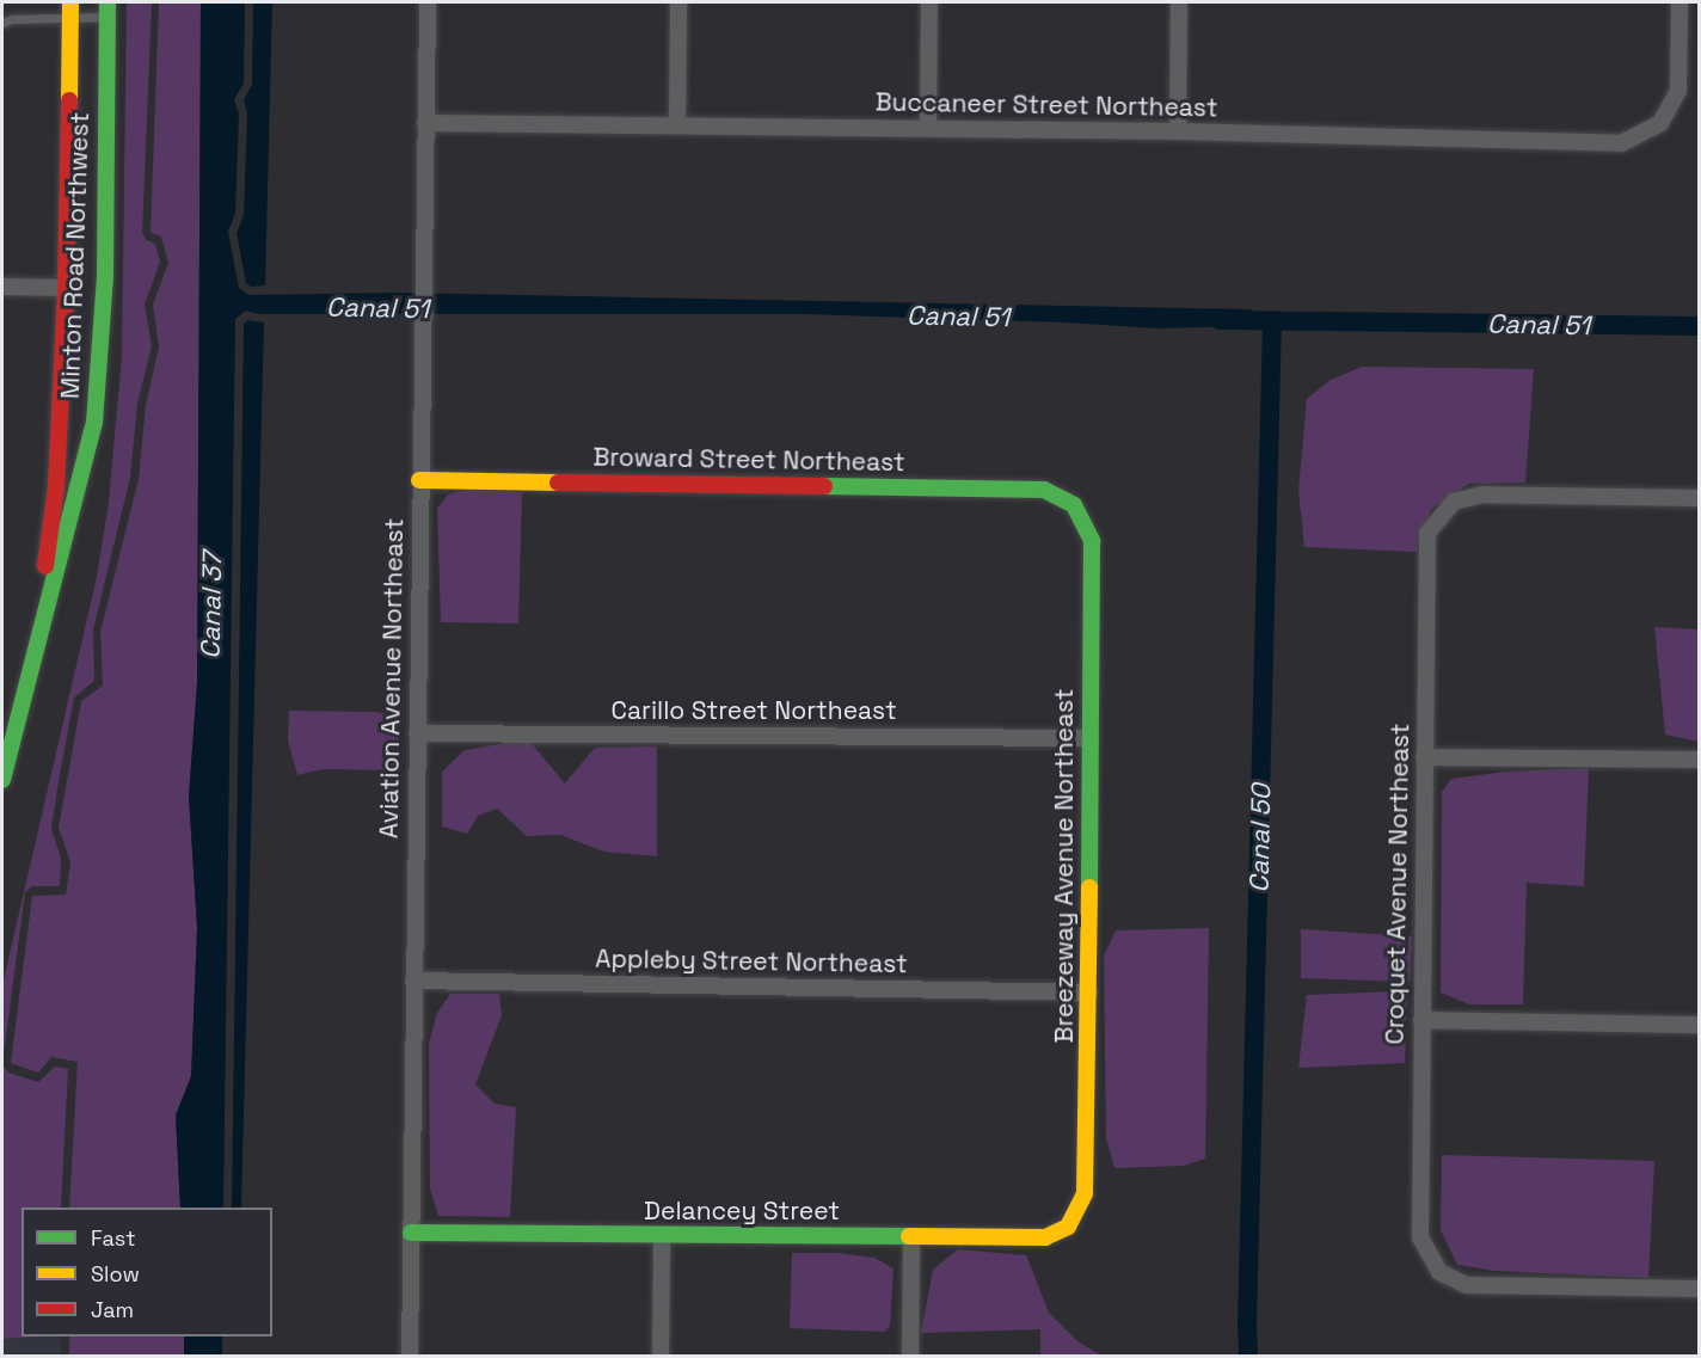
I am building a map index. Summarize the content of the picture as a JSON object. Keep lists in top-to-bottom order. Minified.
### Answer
{"streets":{"street":["Buccaneer Street Northeast","Minton Road Northwest","Broward Street Northeast","Aviation Avenue Northeast","Carillo Street Northeast","Breezeway Avenue Northeast","Croquet Avenue Northeast","Appleby Street Northeast","Delancey Street"]},"crossings":[["Buccaneer Street Northeast","Aviation Avenue Northeast"],["Broward Street Northeast","Aviation Avenue Northeast"],["Broward Street Northeast","Breezeway Avenue Northeast"],["Aviation Avenue Northeast","Carillo Street Northeast"],["Aviation Avenue Northeast","Appleby Street Northeast"],["Aviation Avenue Northeast","Delancey Street"],["Carillo Street Northeast","Breezeway Avenue Northeast"],["Breezeway Avenue Northeast","Appleby Street Northeast"],["Breezeway Avenue Northeast","Delancey Street"]],"water":["Canal 51","Canal 37","Canal 50"],"legend":["Fast","Slow","Jam"]}
